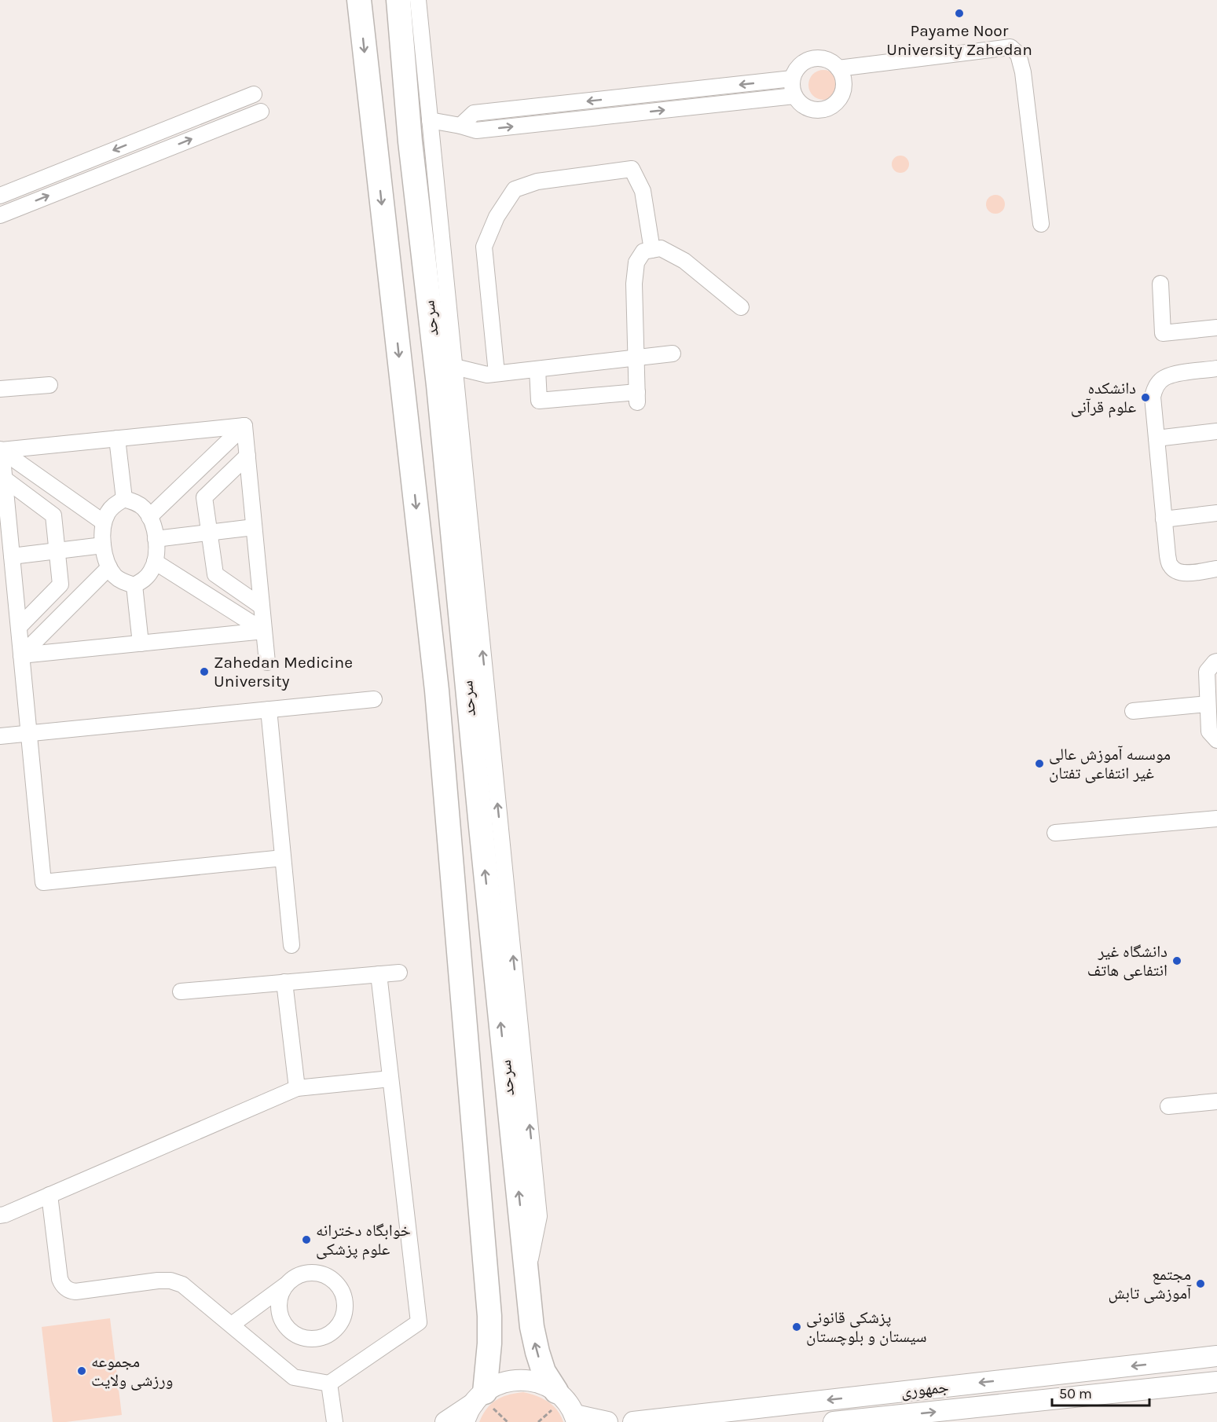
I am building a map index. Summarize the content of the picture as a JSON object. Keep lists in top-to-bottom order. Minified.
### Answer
{"streets":{"highway":["سرحد"],"main road":["جمهوری"]},"places":["Payame Noor University Zahedan","دانشکده علوم قرآنی","Zahedan Medicine University","موسسه آموزش عالی غیر انتفاعی تفتان","دانشگاه غیر انتفاعی هاتف","خوابگاه دخترانه علوم پزشکی","مجتمع آموزشی تابش","پزشکی قانونی سیستان و بلوچستان","مجموعه ورزشی ولایت"],"scale_bar":"50 m"}
